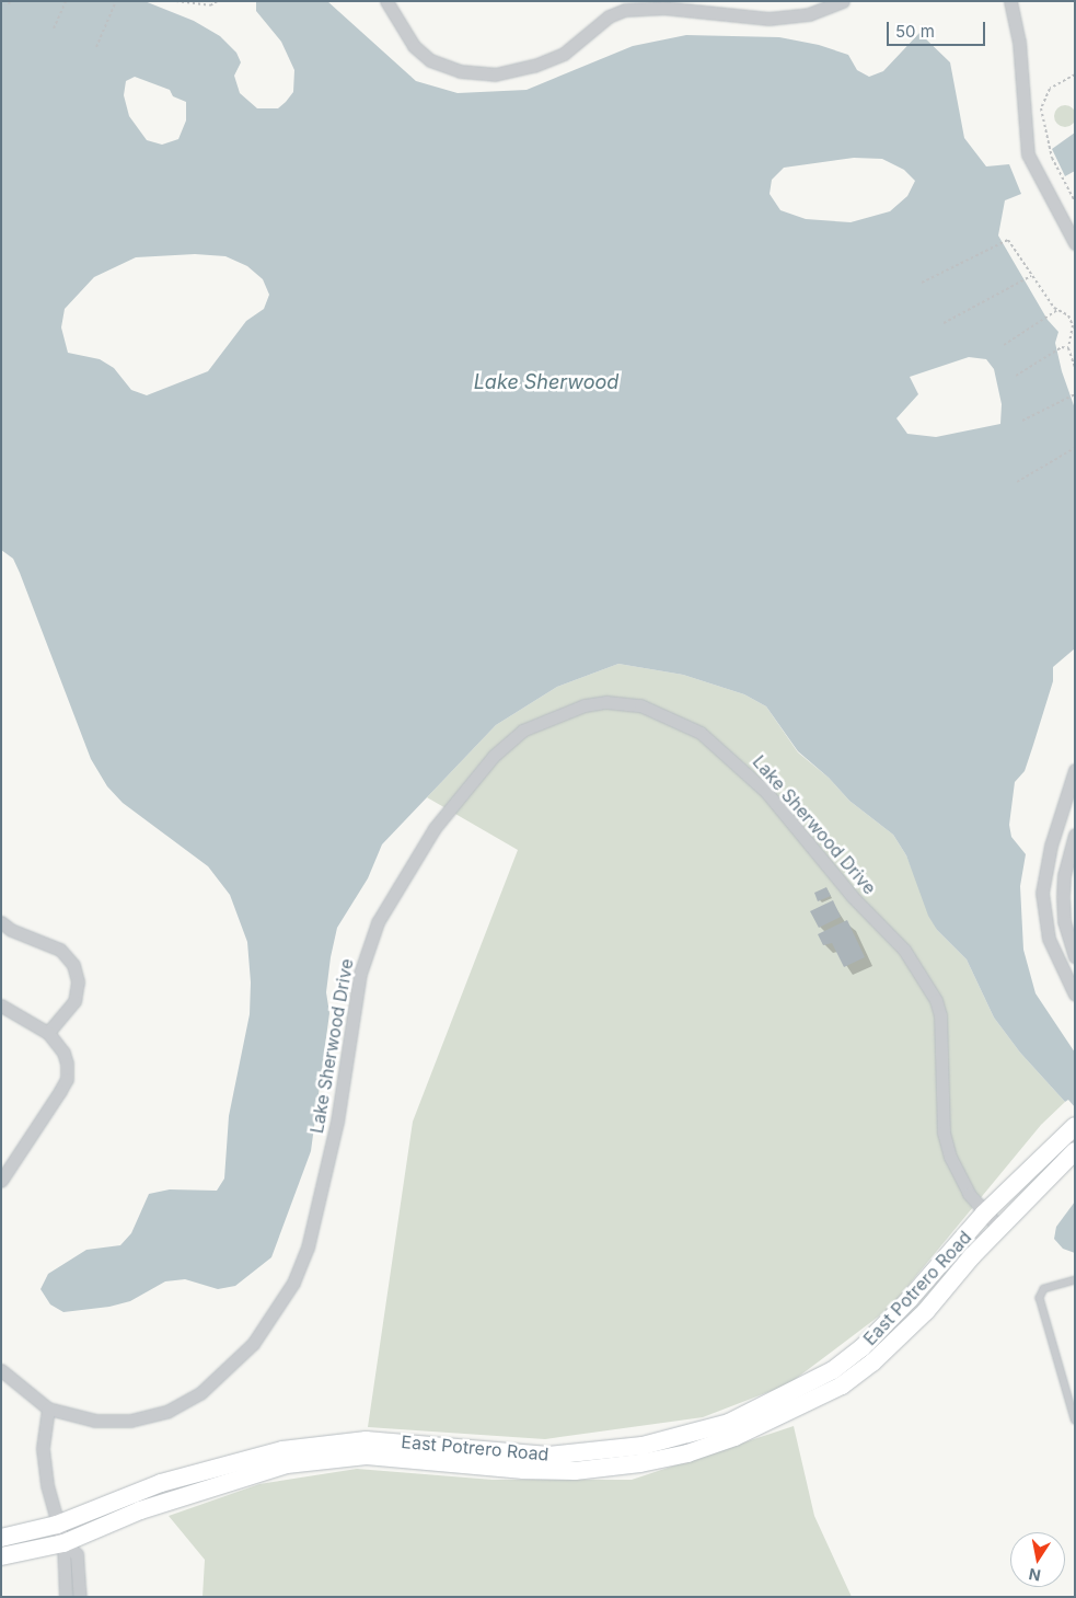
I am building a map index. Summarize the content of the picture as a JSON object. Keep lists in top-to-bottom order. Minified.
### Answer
{"streets":{"street":["Lake Sherwood Drive","East Potrero Road"]},"crossings":[["Lake Sherwood Drive","East Potrero Road"]],"water":["Lake Sherwood"],"scale_bar":"50 m","north":"bottom"}
